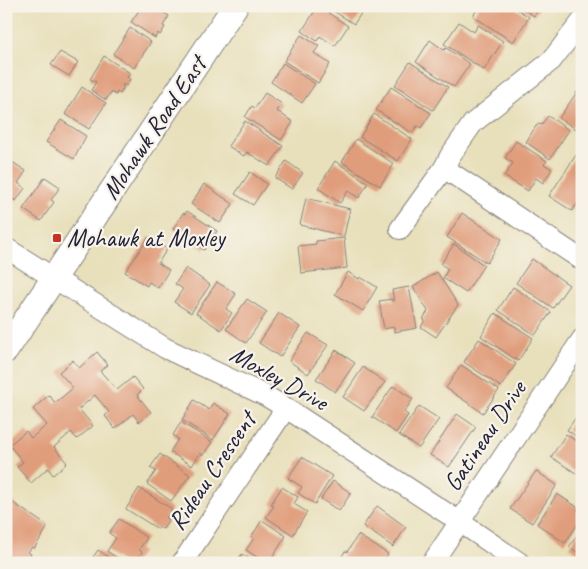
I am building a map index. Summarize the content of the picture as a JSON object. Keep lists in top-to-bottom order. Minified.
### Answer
{"streets":{"main road":["Mohawk Road East"],"street":["Moxley Drive","Gatineau Drive","Rideau Crescent"]},"crossings":[["Mohawk Road East","Moxley Drive"],["Moxley Drive","Gatineau Drive"],["Moxley Drive","Rideau Crescent"]],"places":{"transit":["Mohawk at Moxley"]}}
